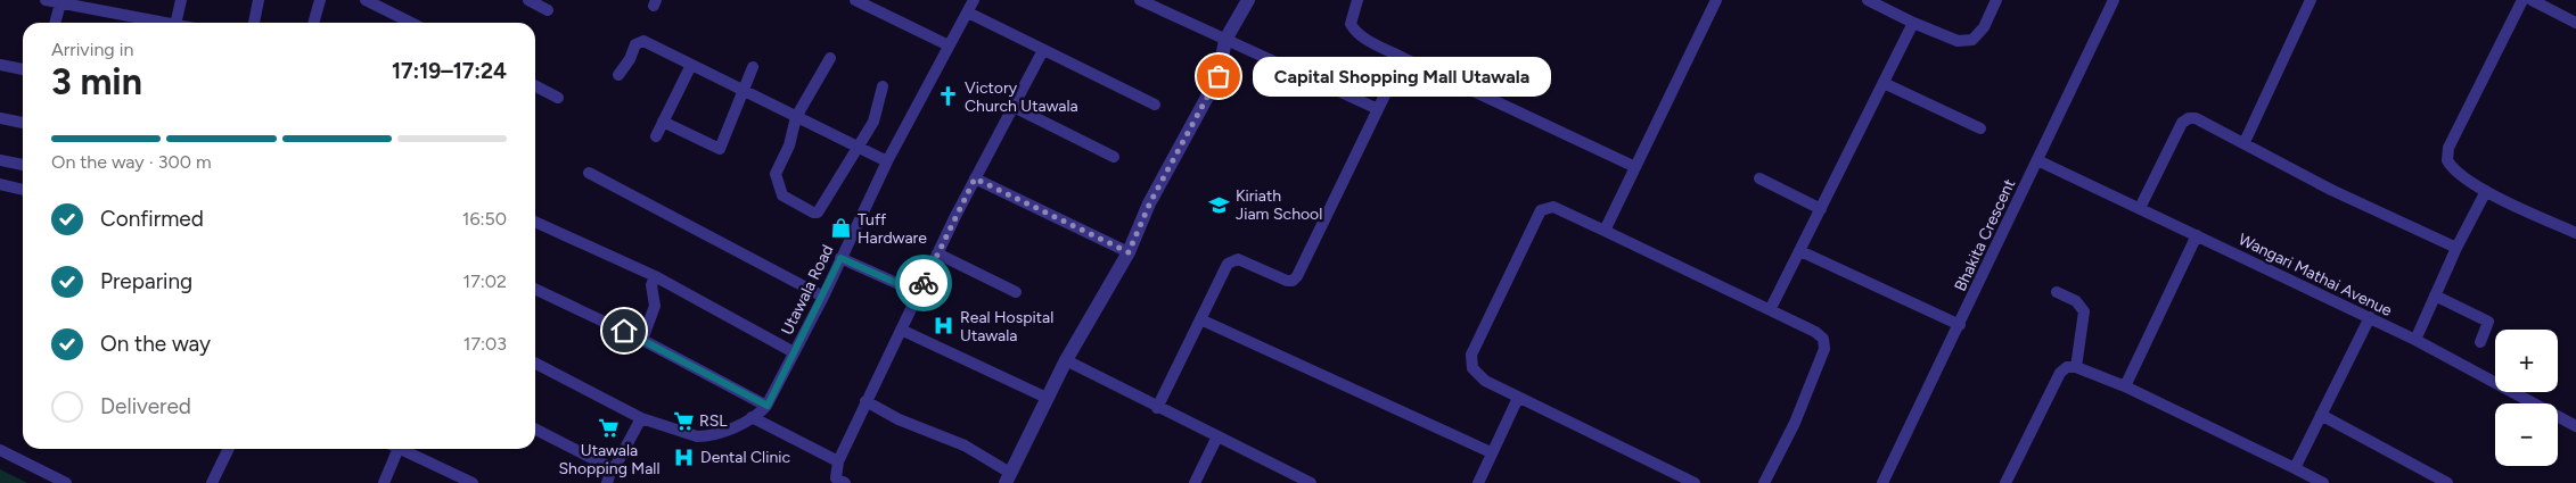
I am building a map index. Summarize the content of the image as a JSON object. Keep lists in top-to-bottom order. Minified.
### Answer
{"streets":{"street":["Bhakita Crescent","Wangari Mathai Avenue","Utawala Road"]},"crossings":[["Bhakita Crescent","Wangari Mathai Avenue"]],"places":{"other":["Capital Shopping Mall Utawala"],"church":["Victory Church Utawala"],"school or university":["Kiriath Jiam School"],"shop":["Tuff Hardware"],"hospital":["Real Hospital Utawala","Dental Clinic"],"supermarket":["RSL","Utawala Shopping Mall"]},"page":{"heading":["3 min","Arriving in","17:19–17:24"],"bubble":"Capital Shopping Mall Utawala","bar":"On the way · 300 m","list":[["Confirmed","16:50"],["Preparing","17:02"],["On the way","17:03"],"Delivered"],"map_buttons":["+","−"]}}
